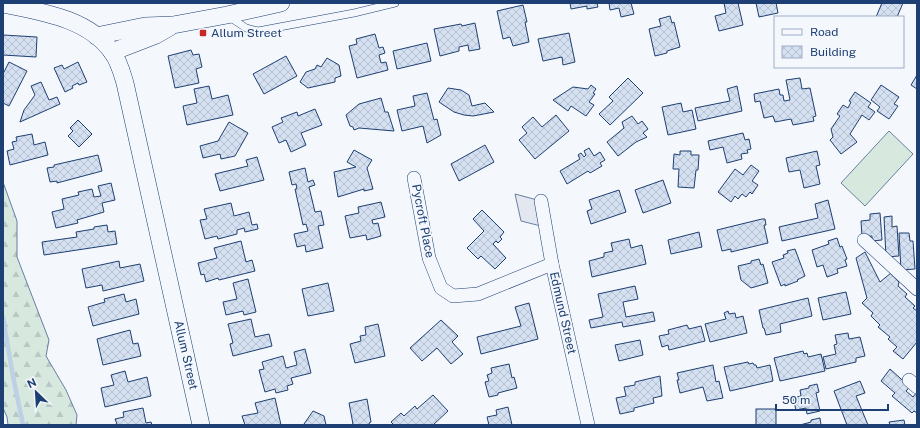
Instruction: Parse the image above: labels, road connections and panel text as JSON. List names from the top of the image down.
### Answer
{
  "streets": {
    "street": ["Pycroft Place", "Edmund Street", "Allum Street"]
  },
  "crossings": [
    ["Pycroft Place", "Edmund Street"]
  ],
  "places": {
    "transit": ["Allum Street"]
  },
  "legend": ["Road", "Building"],
  "scale_bar": "50 m",
  "north": "top left"
}
